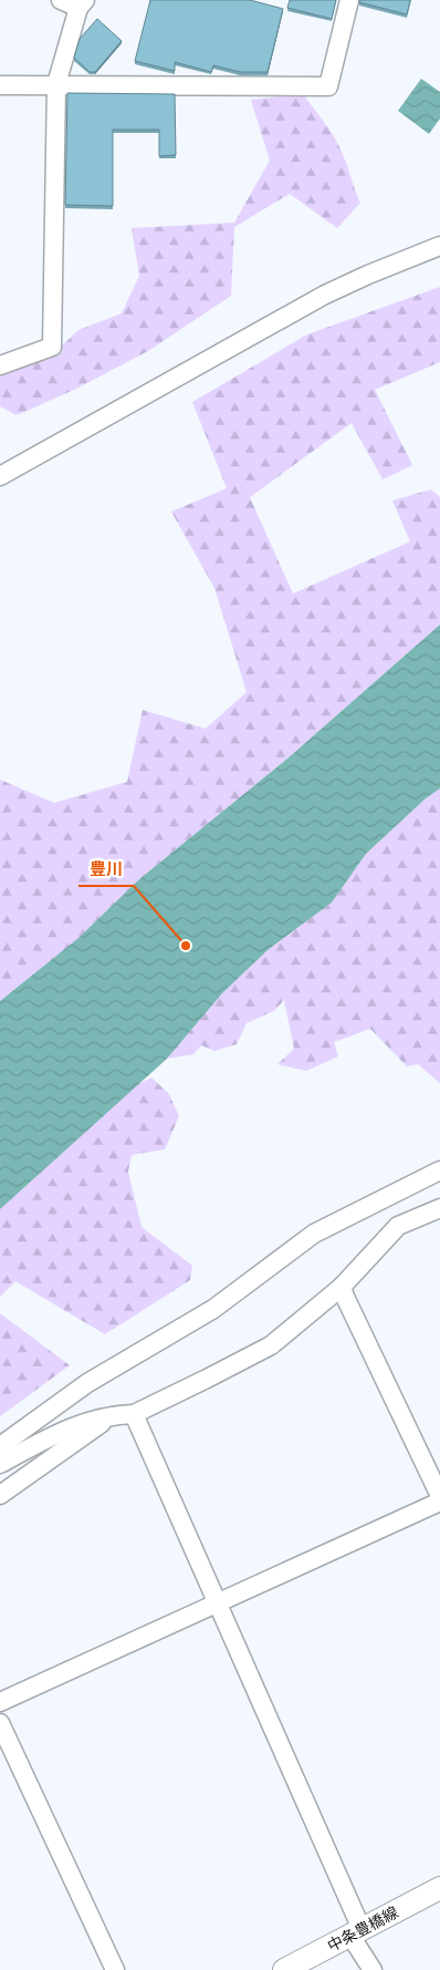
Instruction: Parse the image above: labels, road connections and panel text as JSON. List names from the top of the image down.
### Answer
{
  "streets": {
    "main road": ["中条豊橋線"]
  },
  "places": ["豊川"]
}
